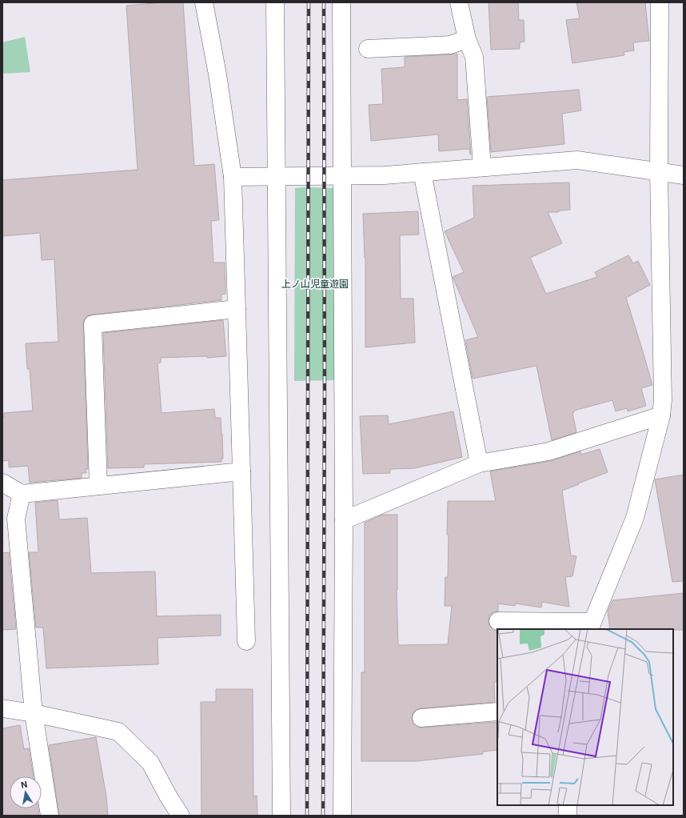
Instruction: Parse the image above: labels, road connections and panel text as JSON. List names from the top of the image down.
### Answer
{
  "parks": ["上ノ山児童遊園"],
  "north": "top"
}
